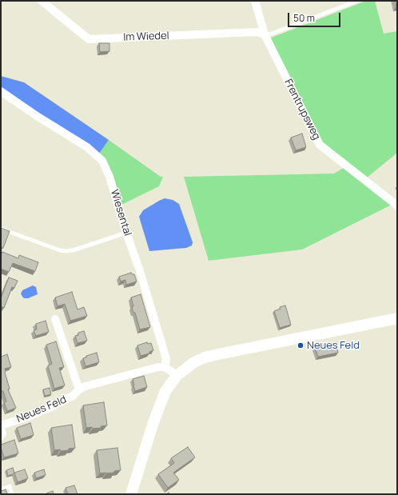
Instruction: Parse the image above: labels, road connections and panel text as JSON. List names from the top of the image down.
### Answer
{
  "streets": {
    "street": [
      "Im Wiedel",
      "Frentrupsweg",
      "Wiesental",
      "Neues Feld"
    ]
  },
  "crossings": [
    ["Im Wiedel", "Frentrupsweg"],
    ["Wiesental", "Neues Feld"]
  ],
  "places": ["Neues Feld"],
  "scale_bar": "50 m"
}
